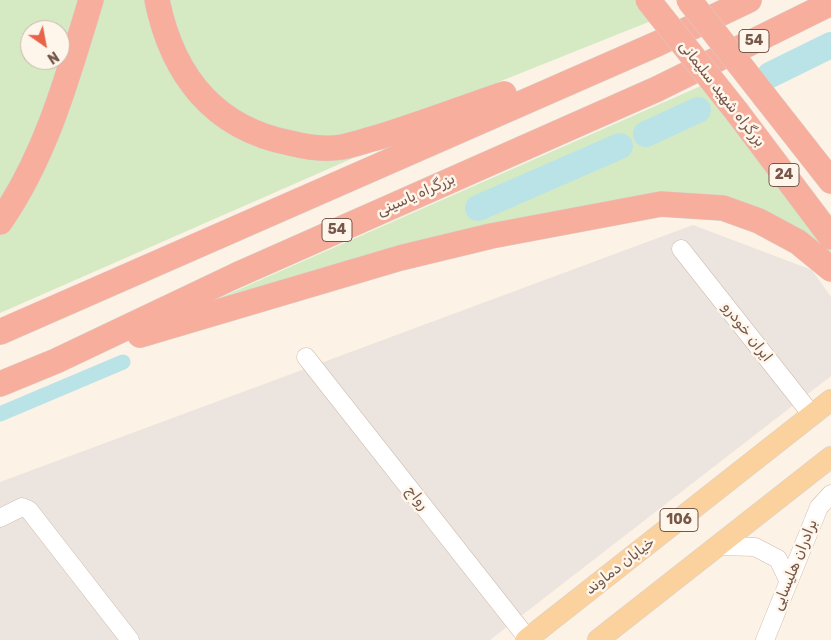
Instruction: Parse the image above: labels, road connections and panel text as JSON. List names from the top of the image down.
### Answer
{
  "streets": {
    "highway": [
      "54",
      "بزرگراه شهید سلیمانی",
      "24",
      "بزرگراه یاسینی"
    ],
    "main road": ["106", "خیابان دماوند"],
    "street": ["ایران خودرو", "رواج", "برادران هلیسایی"]
  },
  "crossings": [
    ["ایران خودرو", "خیابان دماوند"],
    ["رواج", "خیابان دماوند"]
  ],
  "north": "bottom right"
}
